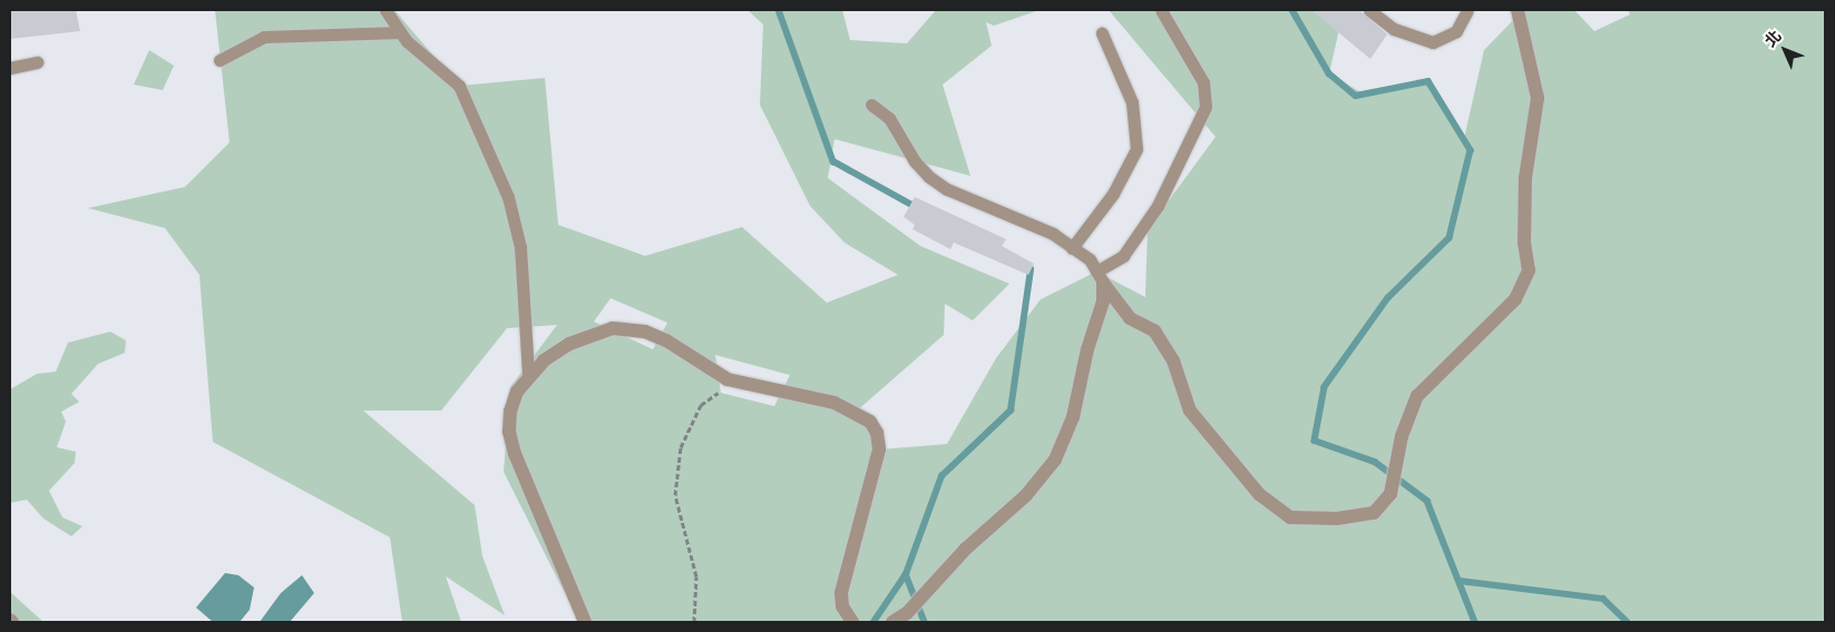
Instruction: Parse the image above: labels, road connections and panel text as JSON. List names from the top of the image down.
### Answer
{
  "north": "top left"
}
